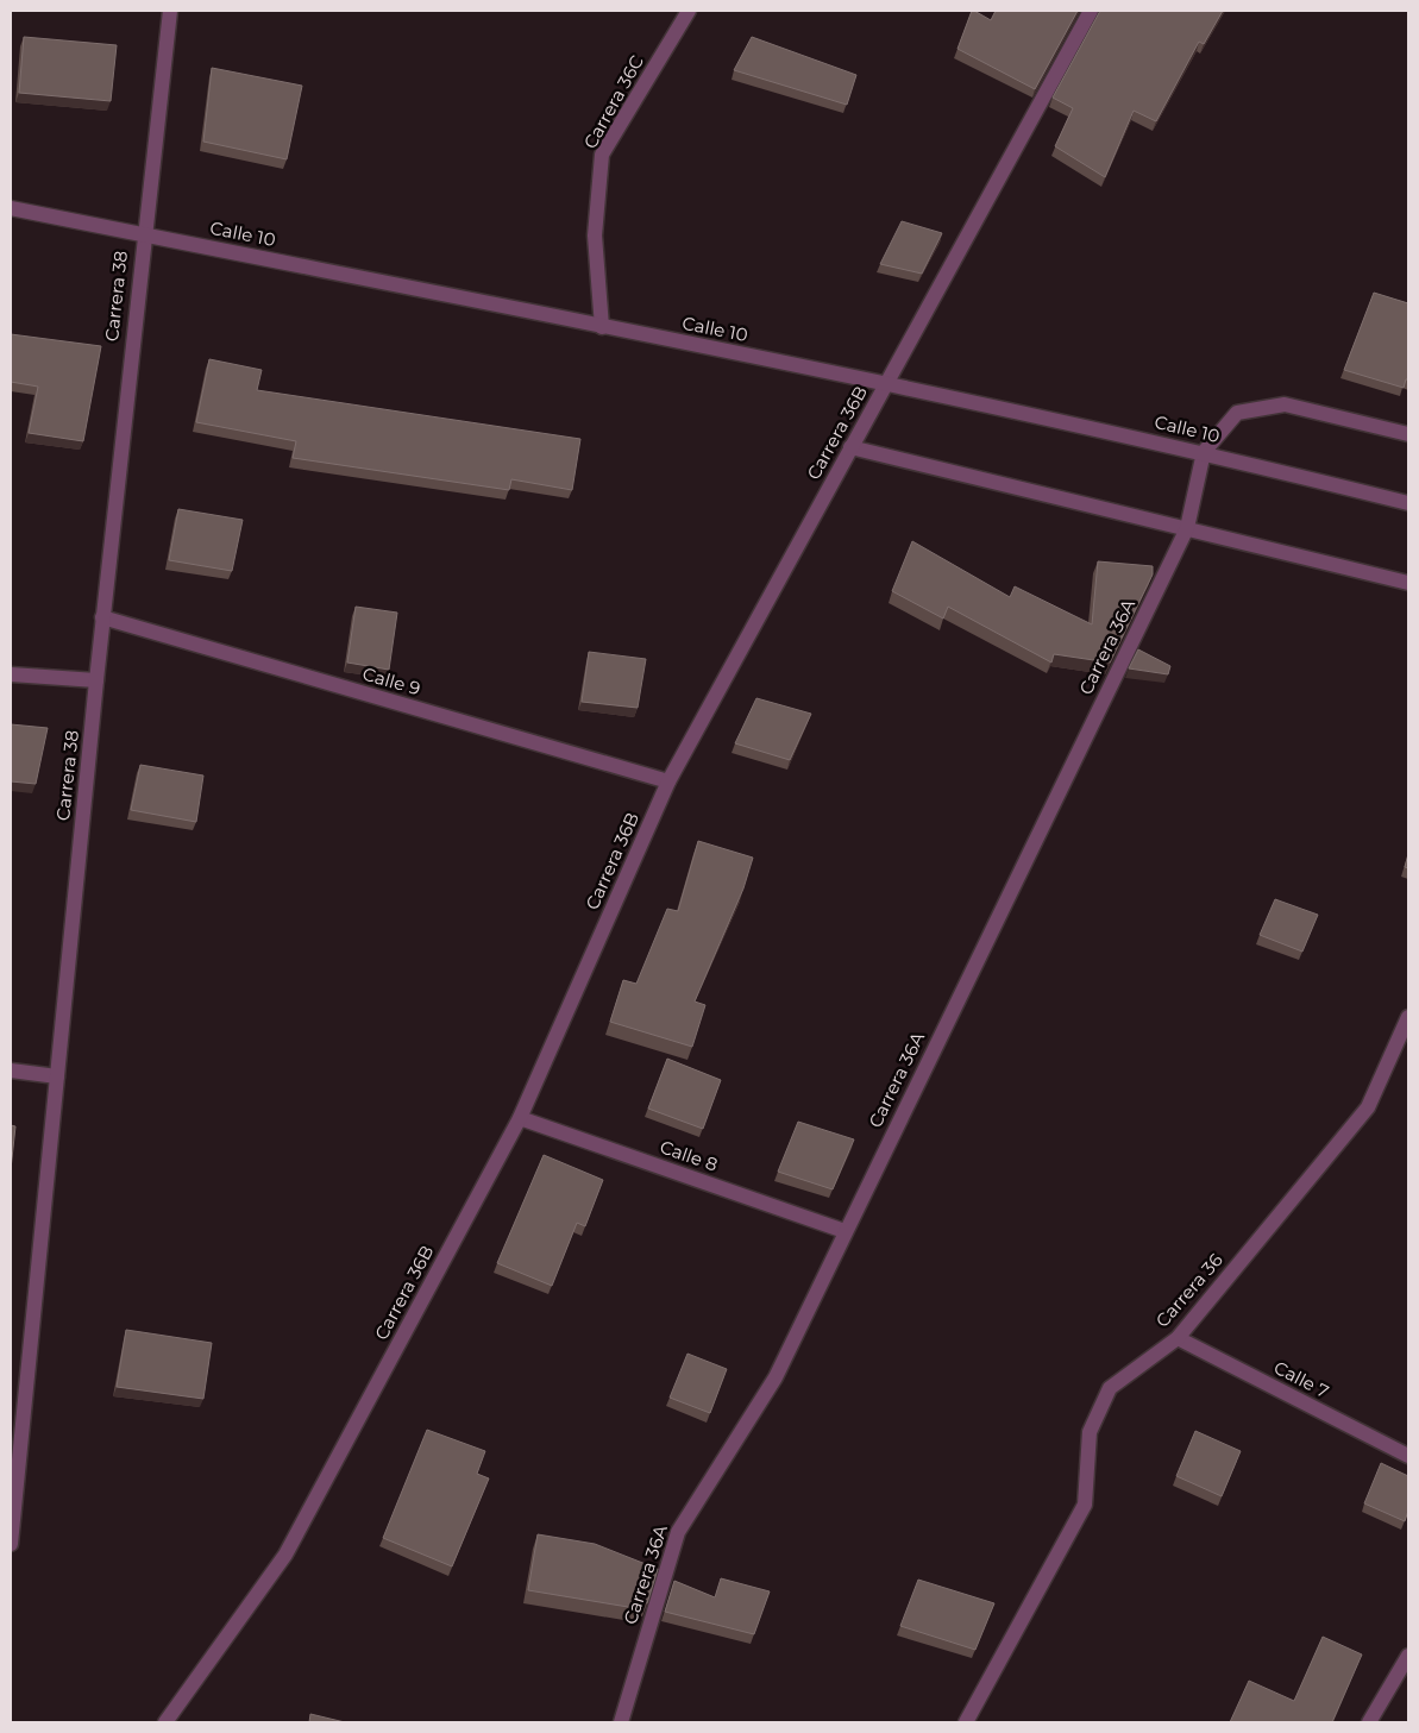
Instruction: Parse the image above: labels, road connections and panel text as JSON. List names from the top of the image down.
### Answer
{
  "streets": {
    "street": [
      "Carrera 36C",
      "Calle 10",
      "Carrera 38",
      "Carrera 36B",
      "Carrera 36A",
      "Calle 9",
      "Calle 8",
      "Carrera 36",
      "Calle 7"
    ]
  },
  "crossings": [
    ["Carrera 36C", "Calle 10"],
    ["Calle 10", "Carrera 38"],
    ["Calle 10", "Carrera 36B"],
    ["Calle 10", "Carrera 36A"],
    ["Carrera 38", "Calle 9"],
    ["Carrera 36B", "Calle 9"],
    ["Carrera 36B", "Calle 8"],
    ["Carrera 36A", "Calle 8"],
    ["Carrera 36", "Calle 7"]
  ]
}
